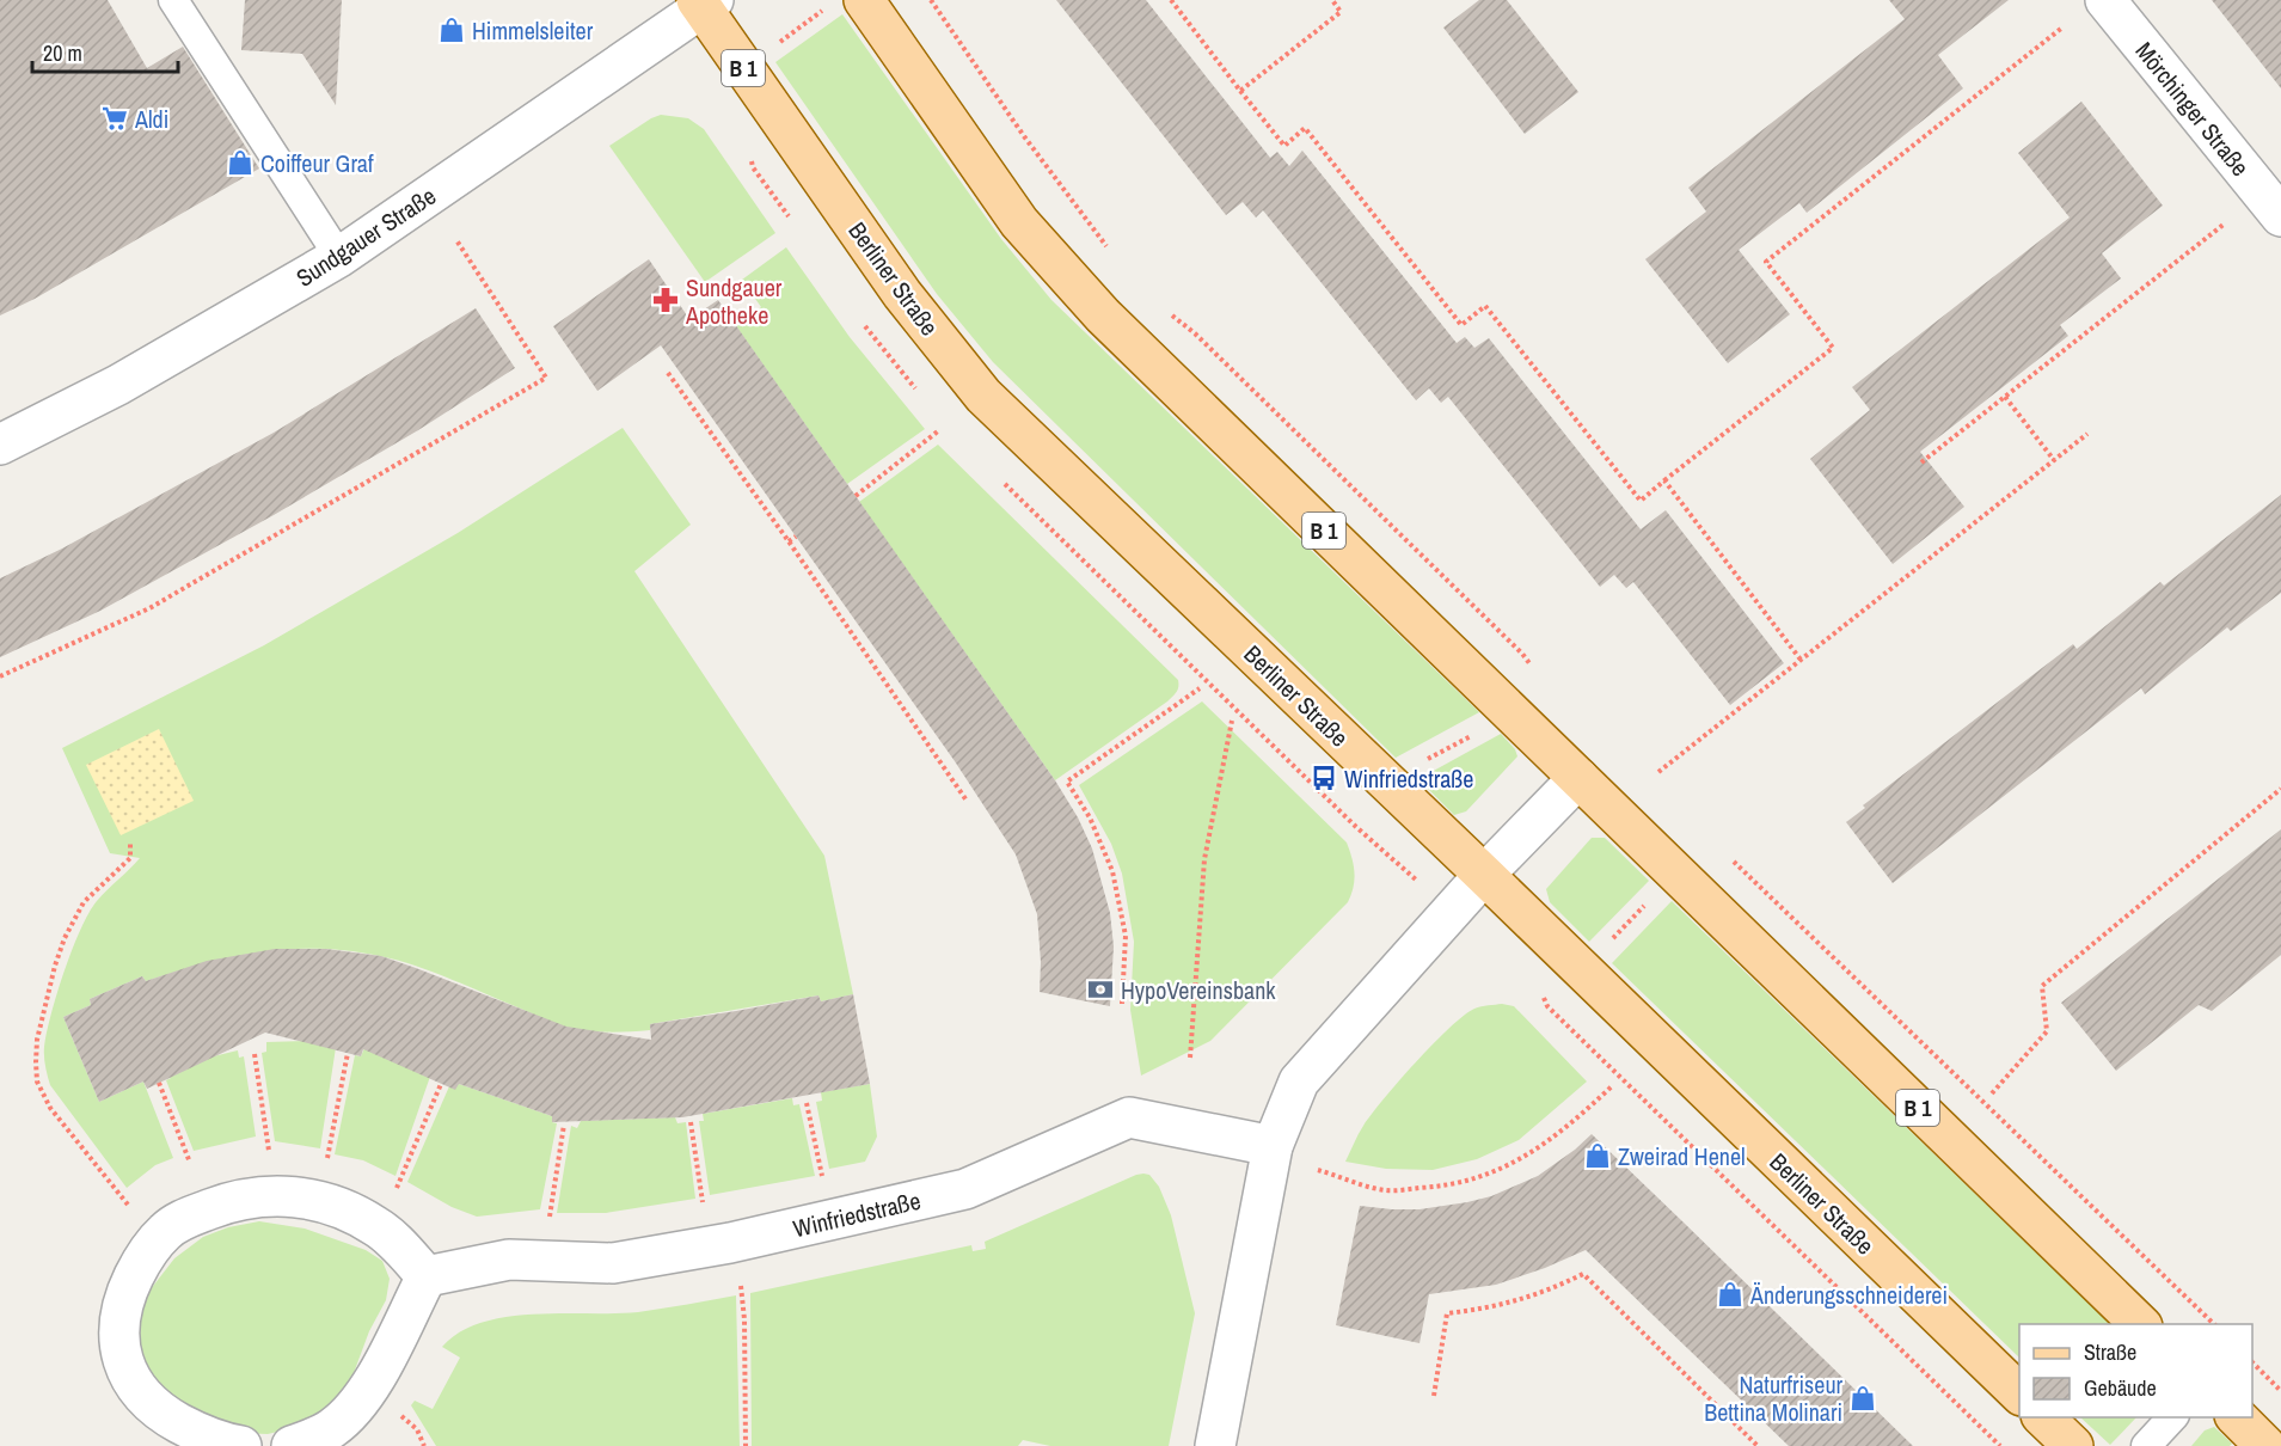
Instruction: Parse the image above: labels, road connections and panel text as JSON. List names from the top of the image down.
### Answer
{
  "streets": {
    "main road": ["B 1", "Berliner Straße"],
    "street": ["Mörchinger Straße", "Sundgauer Straße", "Winfriedstraße"]
  },
  "crossings": [
    ["Sundgauer Straße", "Berliner Straße"]
  ],
  "places": {
    "shop": [
      "Himmelsleiter",
      "Coiffeur Graf",
      "Zweirad Henel",
      "Änderungsschneiderei",
      "Naturfriseur Bettina Molinari"
    ],
    "supermarket": ["Aldi"],
    "pharmacy": ["Sundgauer Apotheke"],
    "bus stop": ["Winfriedstraße"],
    "bank": ["HypoVereinsbank"]
  },
  "legend": ["Straße", "Gebäude"],
  "scale_bar": "20 m"
}
